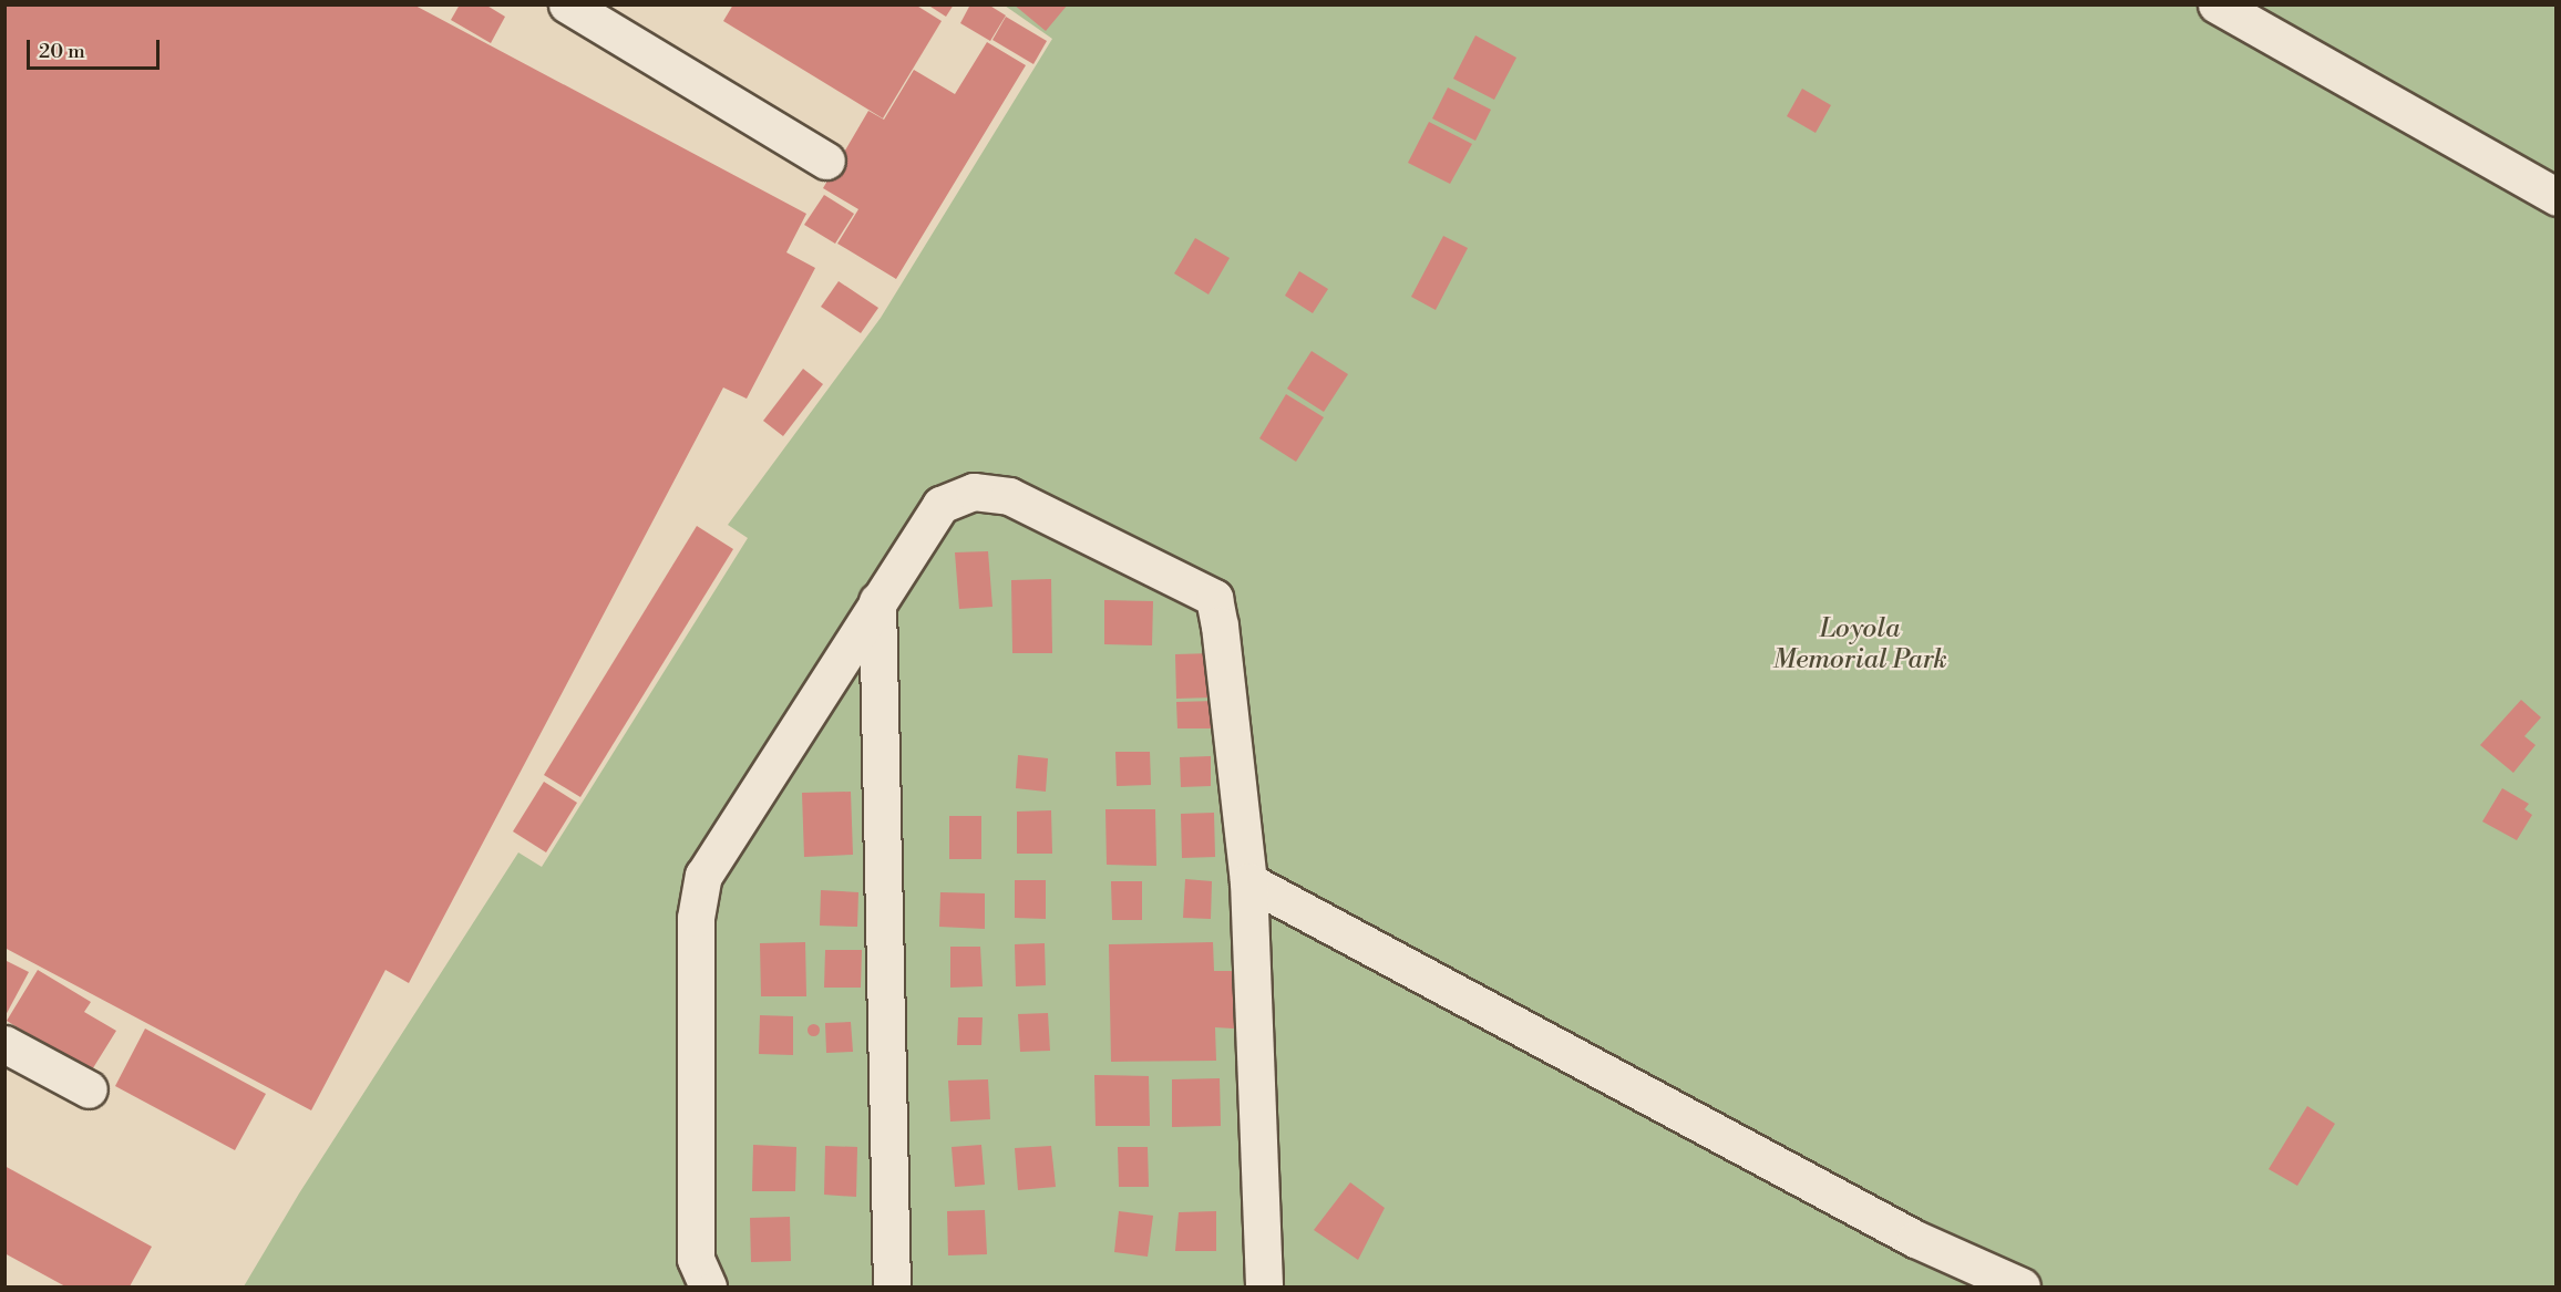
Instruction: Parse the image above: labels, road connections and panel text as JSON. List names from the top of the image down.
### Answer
{
  "parks": ["Loyola Memorial Park"],
  "scale_bar": "20 m"
}
